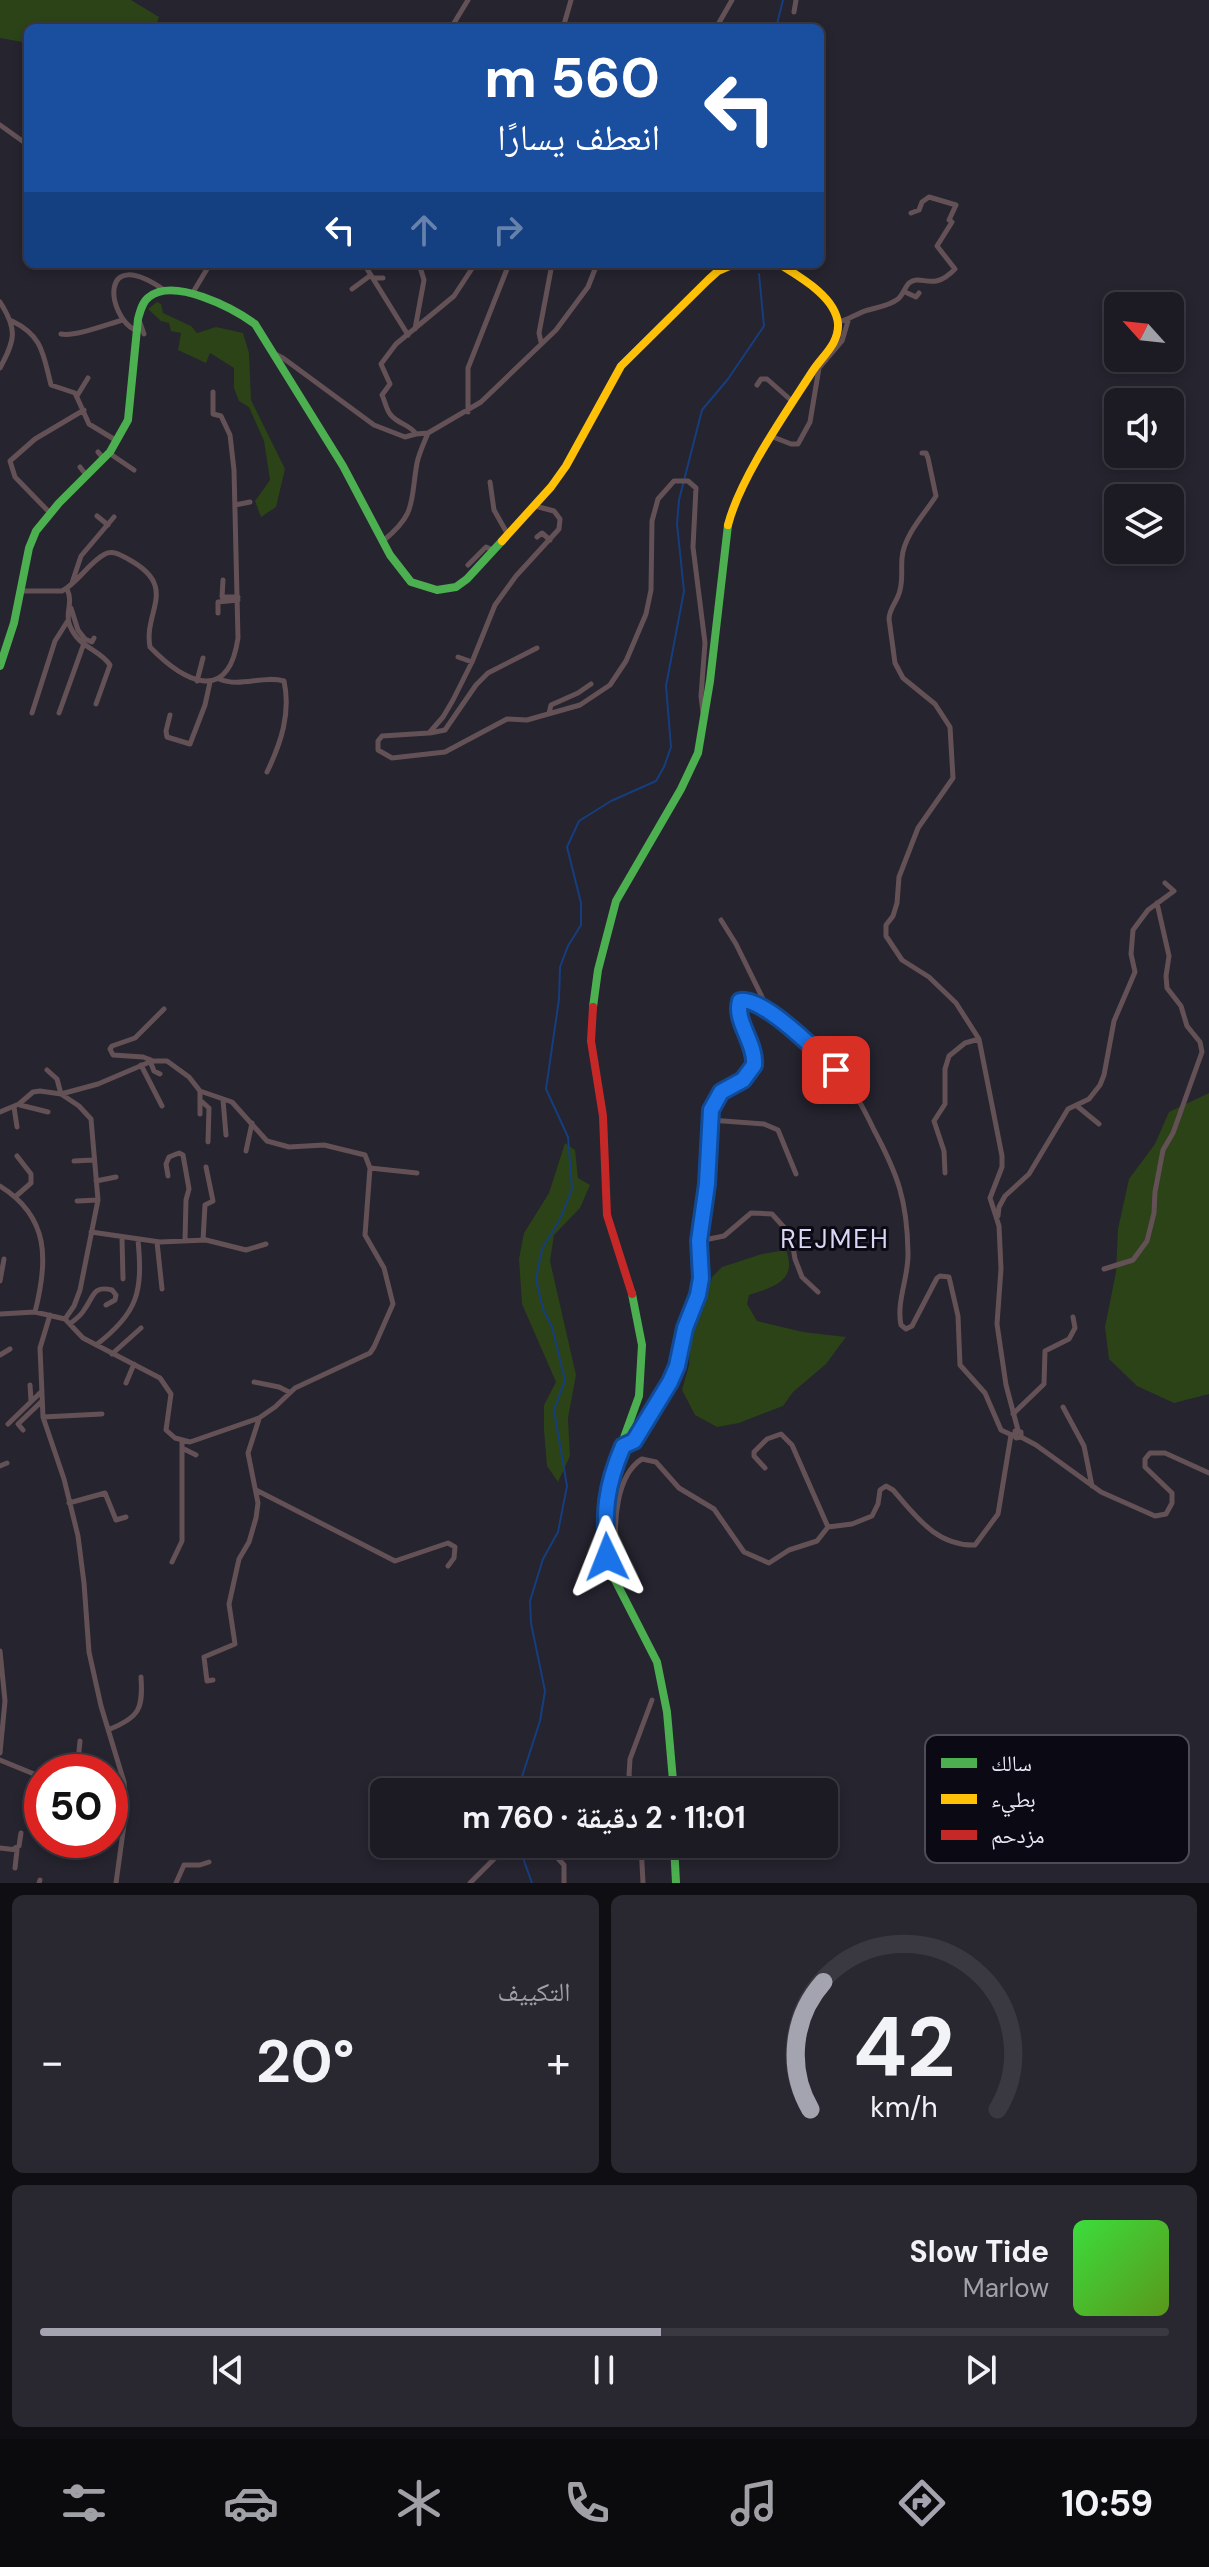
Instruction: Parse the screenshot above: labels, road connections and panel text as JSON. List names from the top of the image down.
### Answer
{
  "districts": ["REJMEH"],
  "legend": ["سالك", "بطيء", "مزدحم"],
  "north": "top left",
  "page": {
    "turn": ["560 m", "انعطف يسارًا"],
    "limit": "50",
    "trip": "11:01 · 2 دقيقة · 760 m",
    "tile": "التكييف",
    "heat": ["−", "20°", "+"],
    "song": ["Slow Tide", "Marlow"],
    "tabs": "10:59",
    "gauge": ["42", "km/h"]
  }
}
